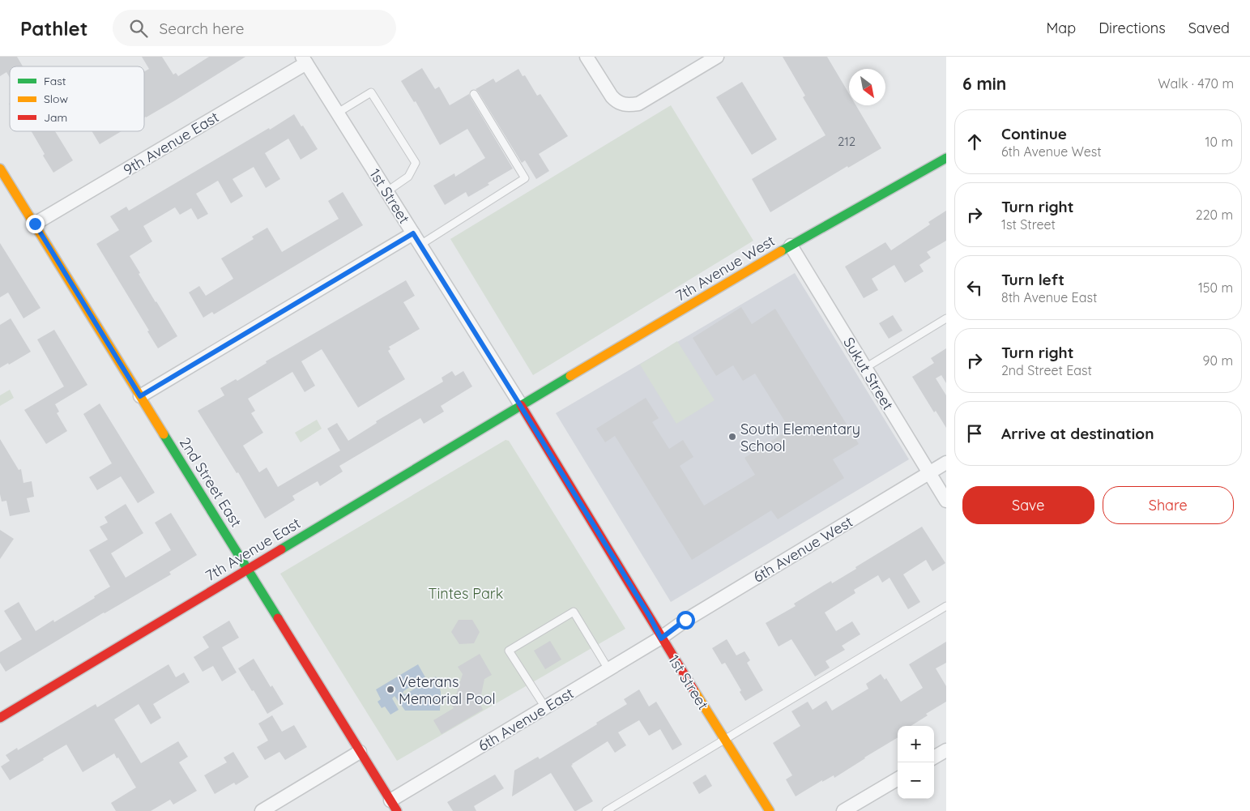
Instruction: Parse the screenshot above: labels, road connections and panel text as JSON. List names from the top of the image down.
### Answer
{
  "streets": {
    "street": [
      "9th Avenue East",
      "1st Street",
      "7th Avenue West",
      "Sukut Street",
      "2nd Street East",
      "7th Avenue East",
      "6th Avenue West",
      "6th Avenue East"
    ]
  },
  "crossings": [
    ["9th Avenue East", "1st Street"],
    ["9th Avenue East", "2nd Street East"],
    ["1st Street", "7th Avenue West"],
    ["1st Street", "7th Avenue East"],
    ["1st Street", "6th Avenue West"],
    ["1st Street", "6th Avenue East"],
    ["7th Avenue West", "Sukut Street"],
    ["7th Avenue West", "7th Avenue East"],
    ["Sukut Street", "6th Avenue West"],
    ["2nd Street East", "7th Avenue East"],
    ["2nd Street East", "6th Avenue East"],
    ["6th Avenue West", "6th Avenue East"]
  ],
  "parks": ["Tintes Park"],
  "places": ["South Elementary School", "Veterans Memorial Pool"],
  "house_numbers": ["212"],
  "legend": ["Fast", "Slow", "Jam"],
  "north": "bottom right",
  "page": {
    "header": "Pathlet",
    "search": "Search here",
    "nav": ["Map", "Directions", "Saved"],
    "heading": ["6 min", "Walk · 470 m"],
    "list": [
      ["Continue", "6th Avenue West", "10 m"],
      ["Turn right", "1st Street", "220 m"],
      ["Turn left", "8th Avenue East", "150 m"],
      ["Turn right", "2nd Street East", "90 m"],
      "Arrive at destination"
    ],
    "buttons": ["Save", "Share"],
    "map_buttons": ["+", "−"]
  }
}
